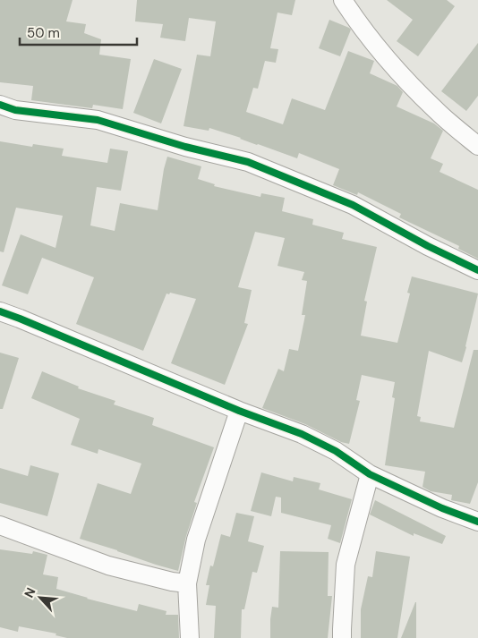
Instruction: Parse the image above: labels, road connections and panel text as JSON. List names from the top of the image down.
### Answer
{
  "scale_bar": "50 m",
  "north": "top left"
}
